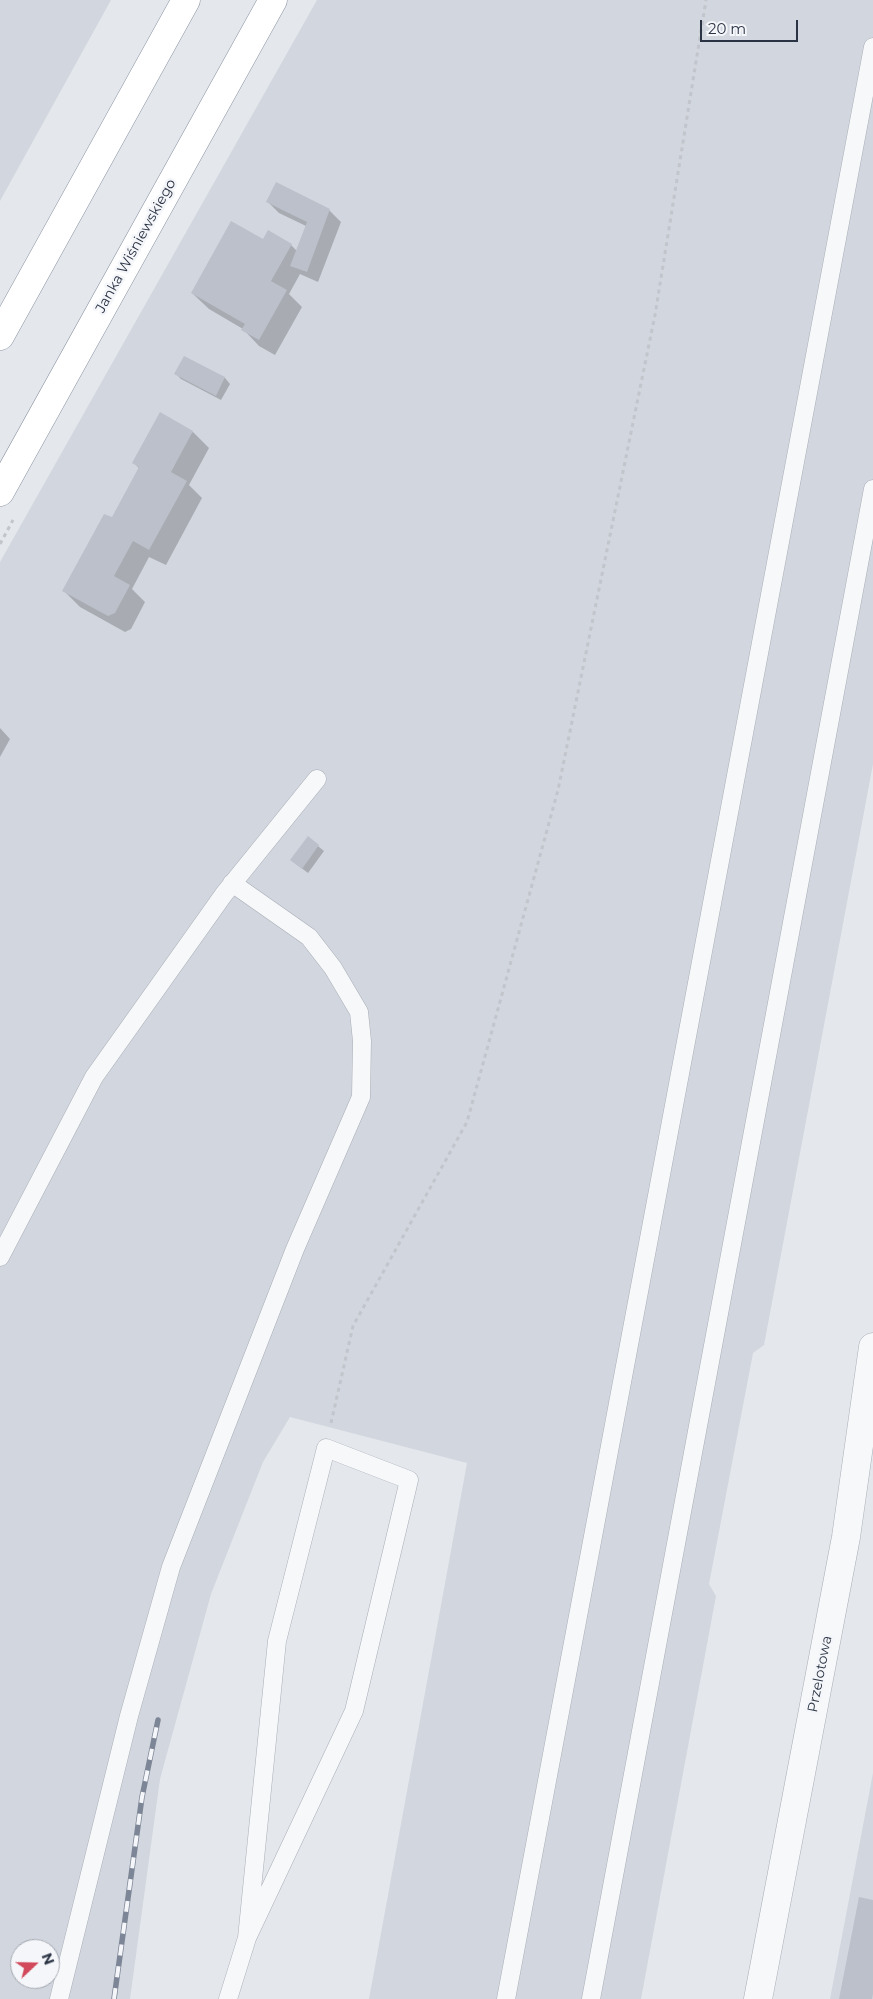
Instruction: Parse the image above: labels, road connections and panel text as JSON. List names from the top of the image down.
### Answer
{
  "streets": {
    "highway": ["Janka Wiśniewskiego"],
    "street": ["Przelotowa"]
  },
  "scale_bar": "20 m",
  "north": "right"
}
